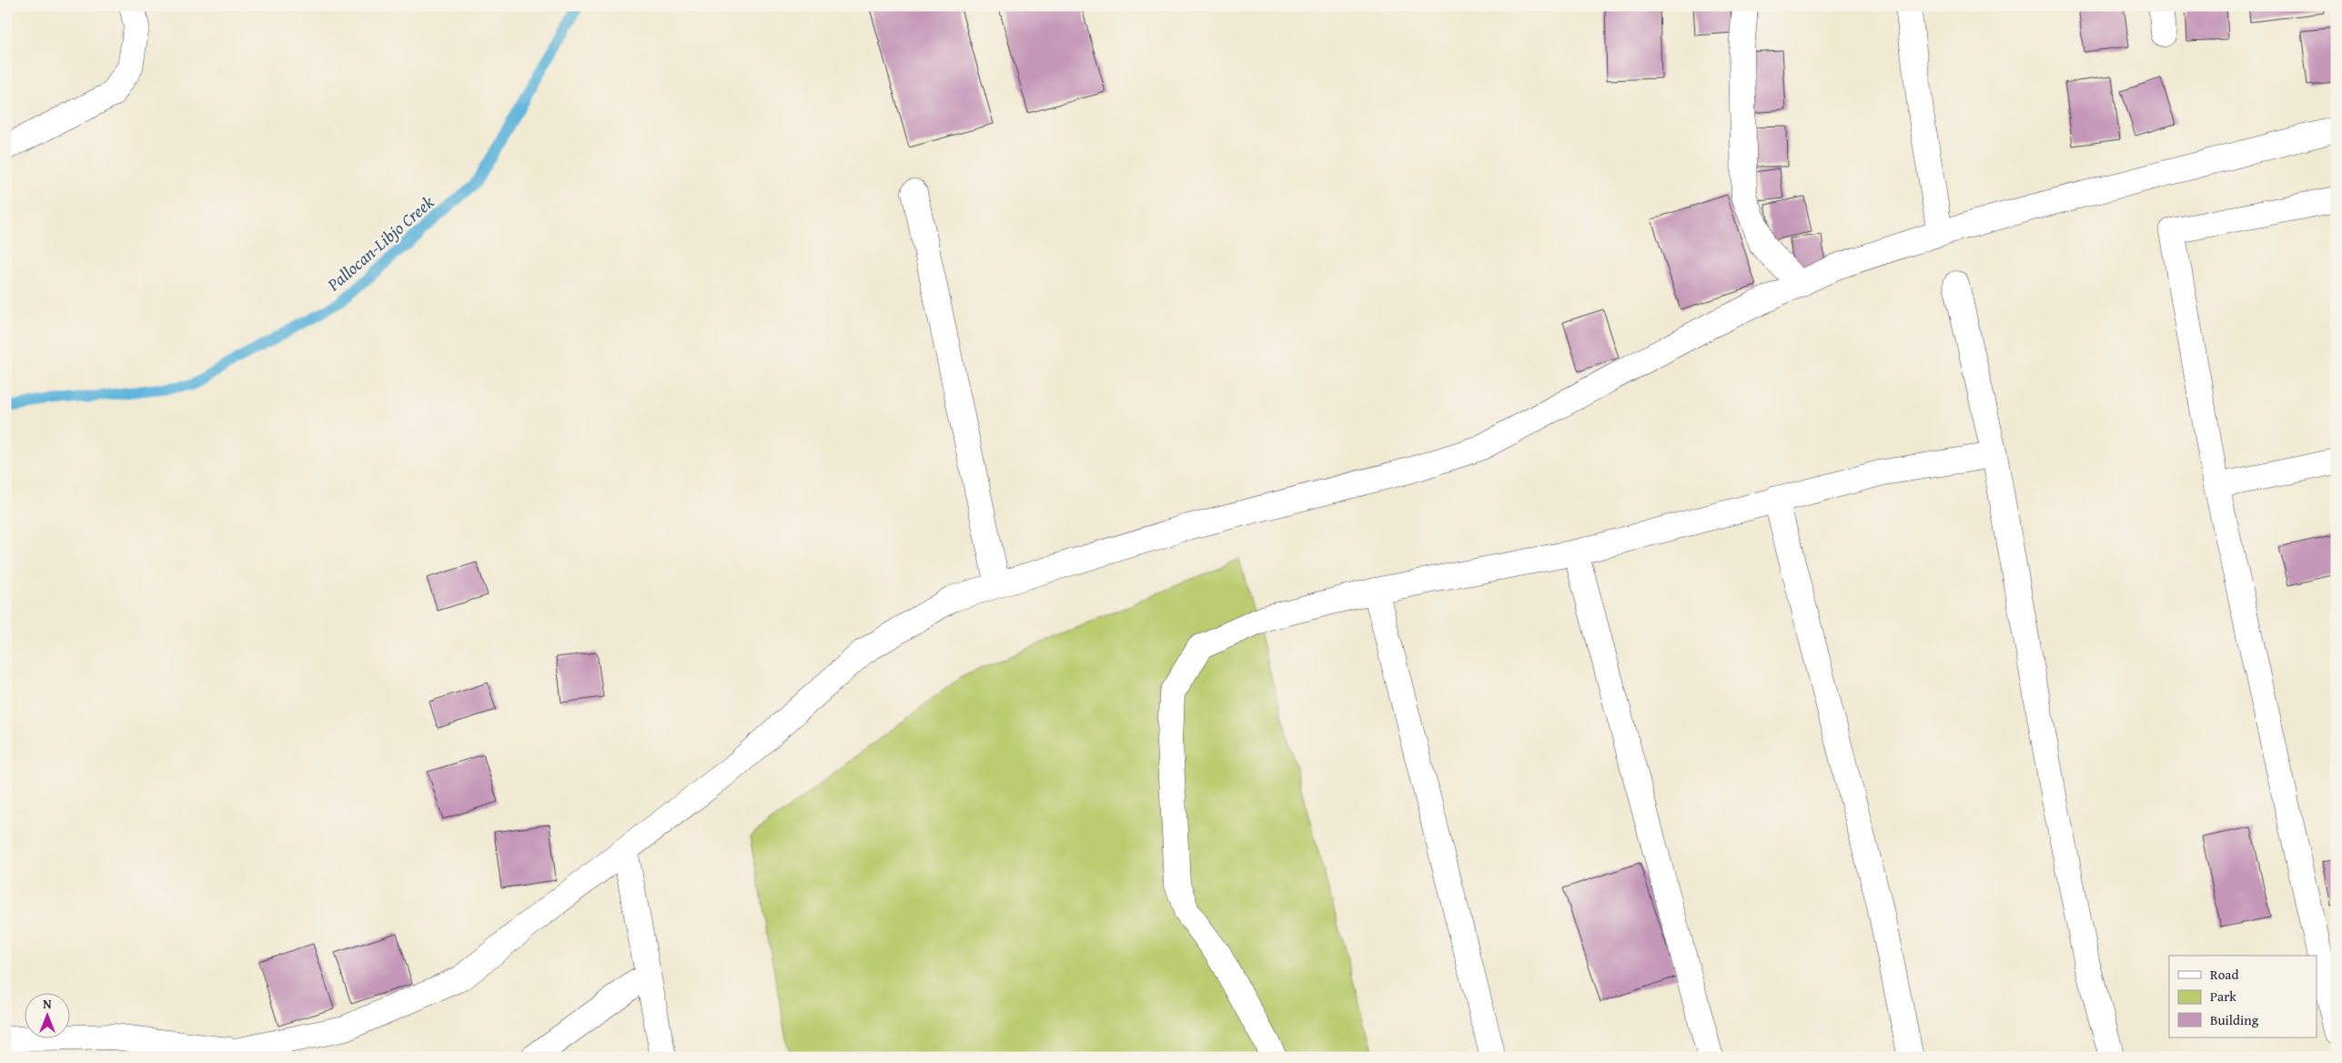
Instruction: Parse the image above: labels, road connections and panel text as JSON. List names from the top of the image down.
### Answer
{
  "water": ["Pallocan-Libjo Creek"],
  "legend": ["Road", "Park", "Building"],
  "north": "top"
}
